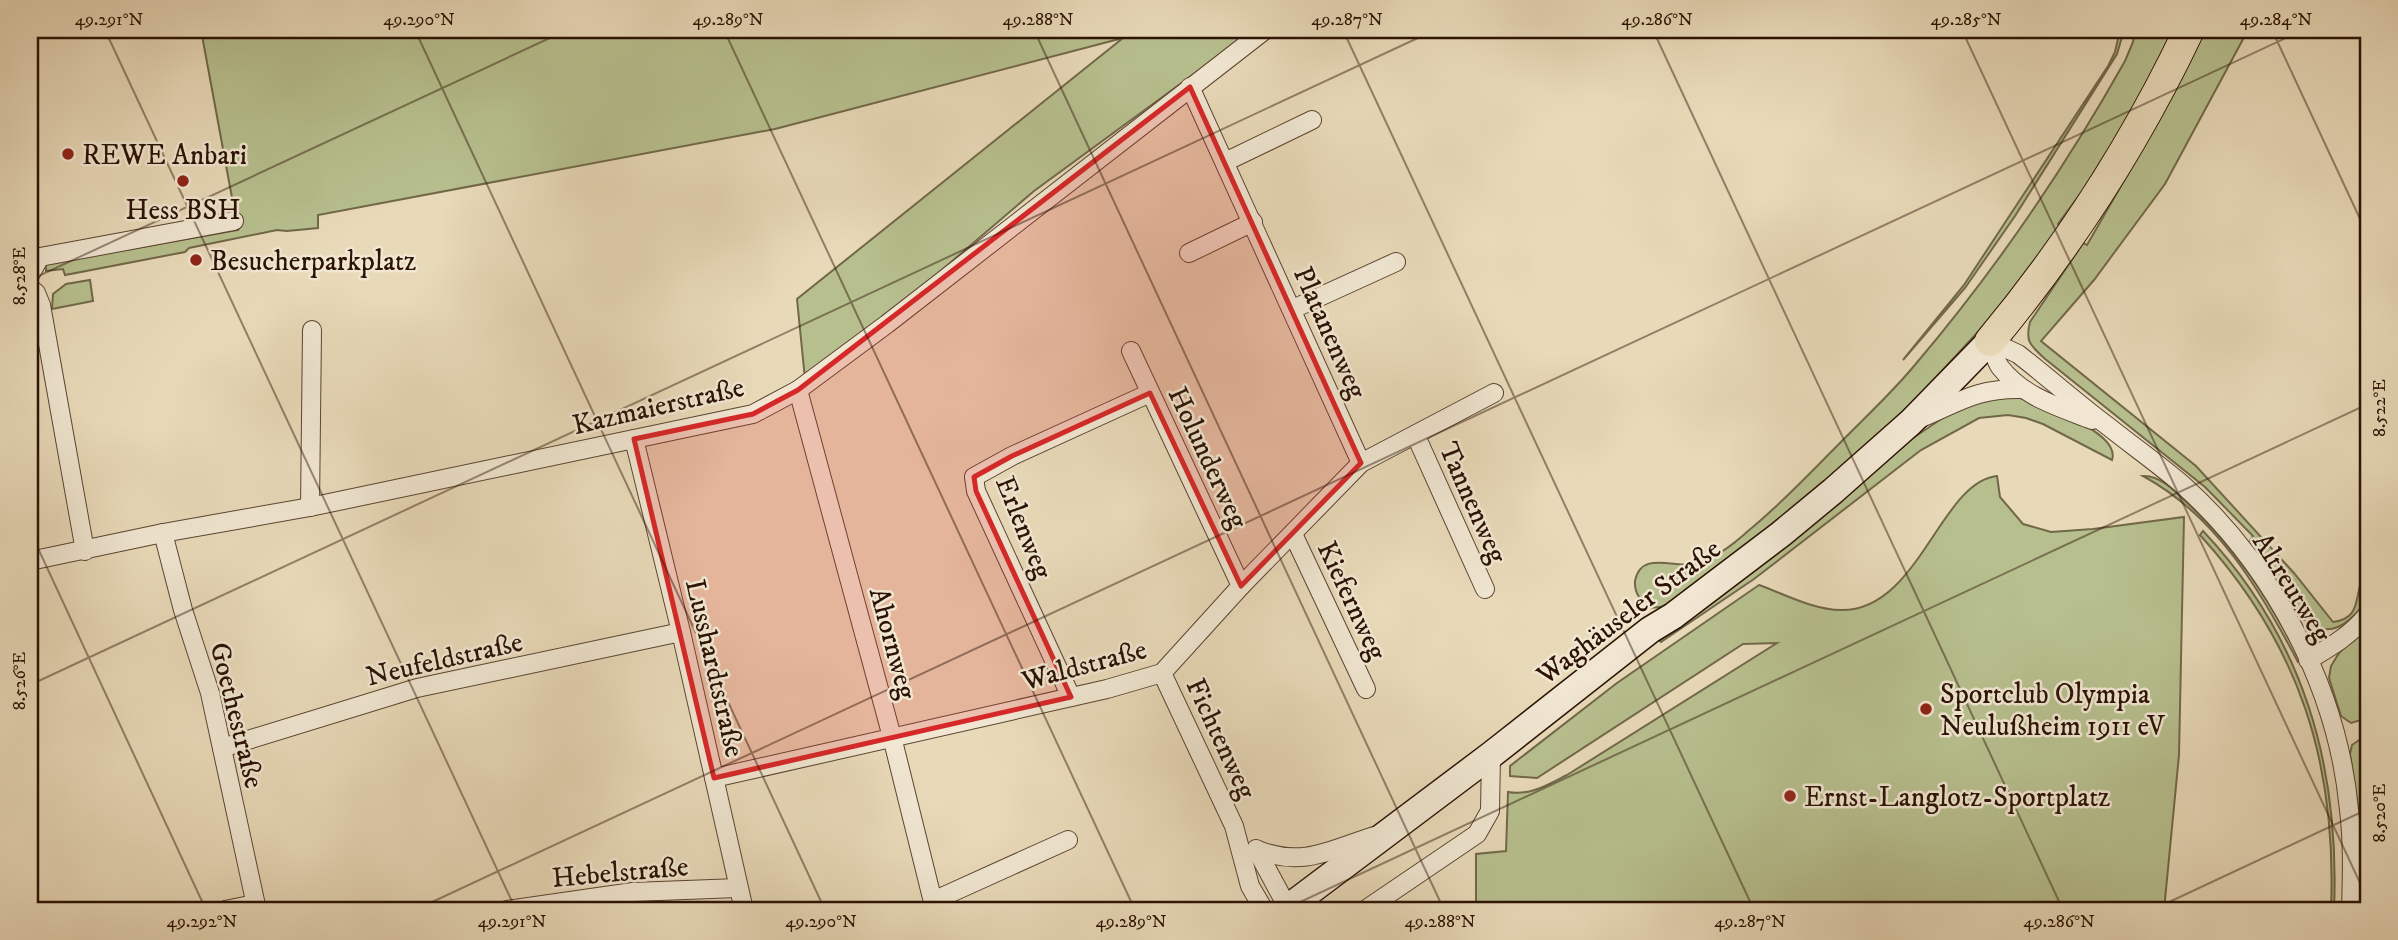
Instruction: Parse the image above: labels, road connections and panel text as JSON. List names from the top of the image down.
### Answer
{
  "streets": {
    "street": [
      "Platanenweg",
      "Kazmaierstraße",
      "Holunderweg",
      "Tannenweg",
      "Erlenweg",
      "Altreutweg",
      "Kiefernweg",
      "Waghäuseler Straße",
      "Ahornweg",
      "Neufeldstraße",
      "Waldstraße",
      "Lusshardtstraße",
      "Goethestraße",
      "Fichtenweg",
      "Hebelstraße"
    ]
  },
  "crossings": [
    ["Platanenweg", "Kazmaierstraße"],
    ["Platanenweg", "Waldstraße"],
    ["Kazmaierstraße", "Ahornweg"],
    ["Kazmaierstraße", "Lusshardtstraße"],
    ["Kazmaierstraße", "Goethestraße"],
    ["Holunderweg", "Erlenweg"],
    ["Holunderweg", "Waldstraße"],
    ["Tannenweg", "Waldstraße"],
    ["Erlenweg", "Waldstraße"],
    ["Altreutweg", "Waghäuseler Straße"],
    ["Kiefernweg", "Waldstraße"],
    ["Waghäuseler Straße", "Fichtenweg"],
    ["Ahornweg", "Waldstraße"],
    ["Neufeldstraße", "Lusshardtstraße"],
    ["Neufeldstraße", "Goethestraße"],
    ["Waldstraße", "Lusshardtstraße"],
    ["Waldstraße", "Fichtenweg"],
    ["Lusshardtstraße", "Hebelstraße"]
  ],
  "places": [
    "REWE Anbari",
    "Hess BSH",
    "Besucherparkplatz",
    "Sportclub Olympia Neulußheim 1911 eV",
    "Ernst-Langlotz-Sportplatz"
  ],
  "coordinates": [
    "49.291°N",
    "49.290°N",
    "49.289°N",
    "49.288°N",
    "49.287°N",
    "49.286°N",
    "49.285°N",
    "49.284°N",
    "8.528°E",
    "8.522°E",
    "8.526°E",
    "8.520°E",
    "49.292°N"
  ]
}
